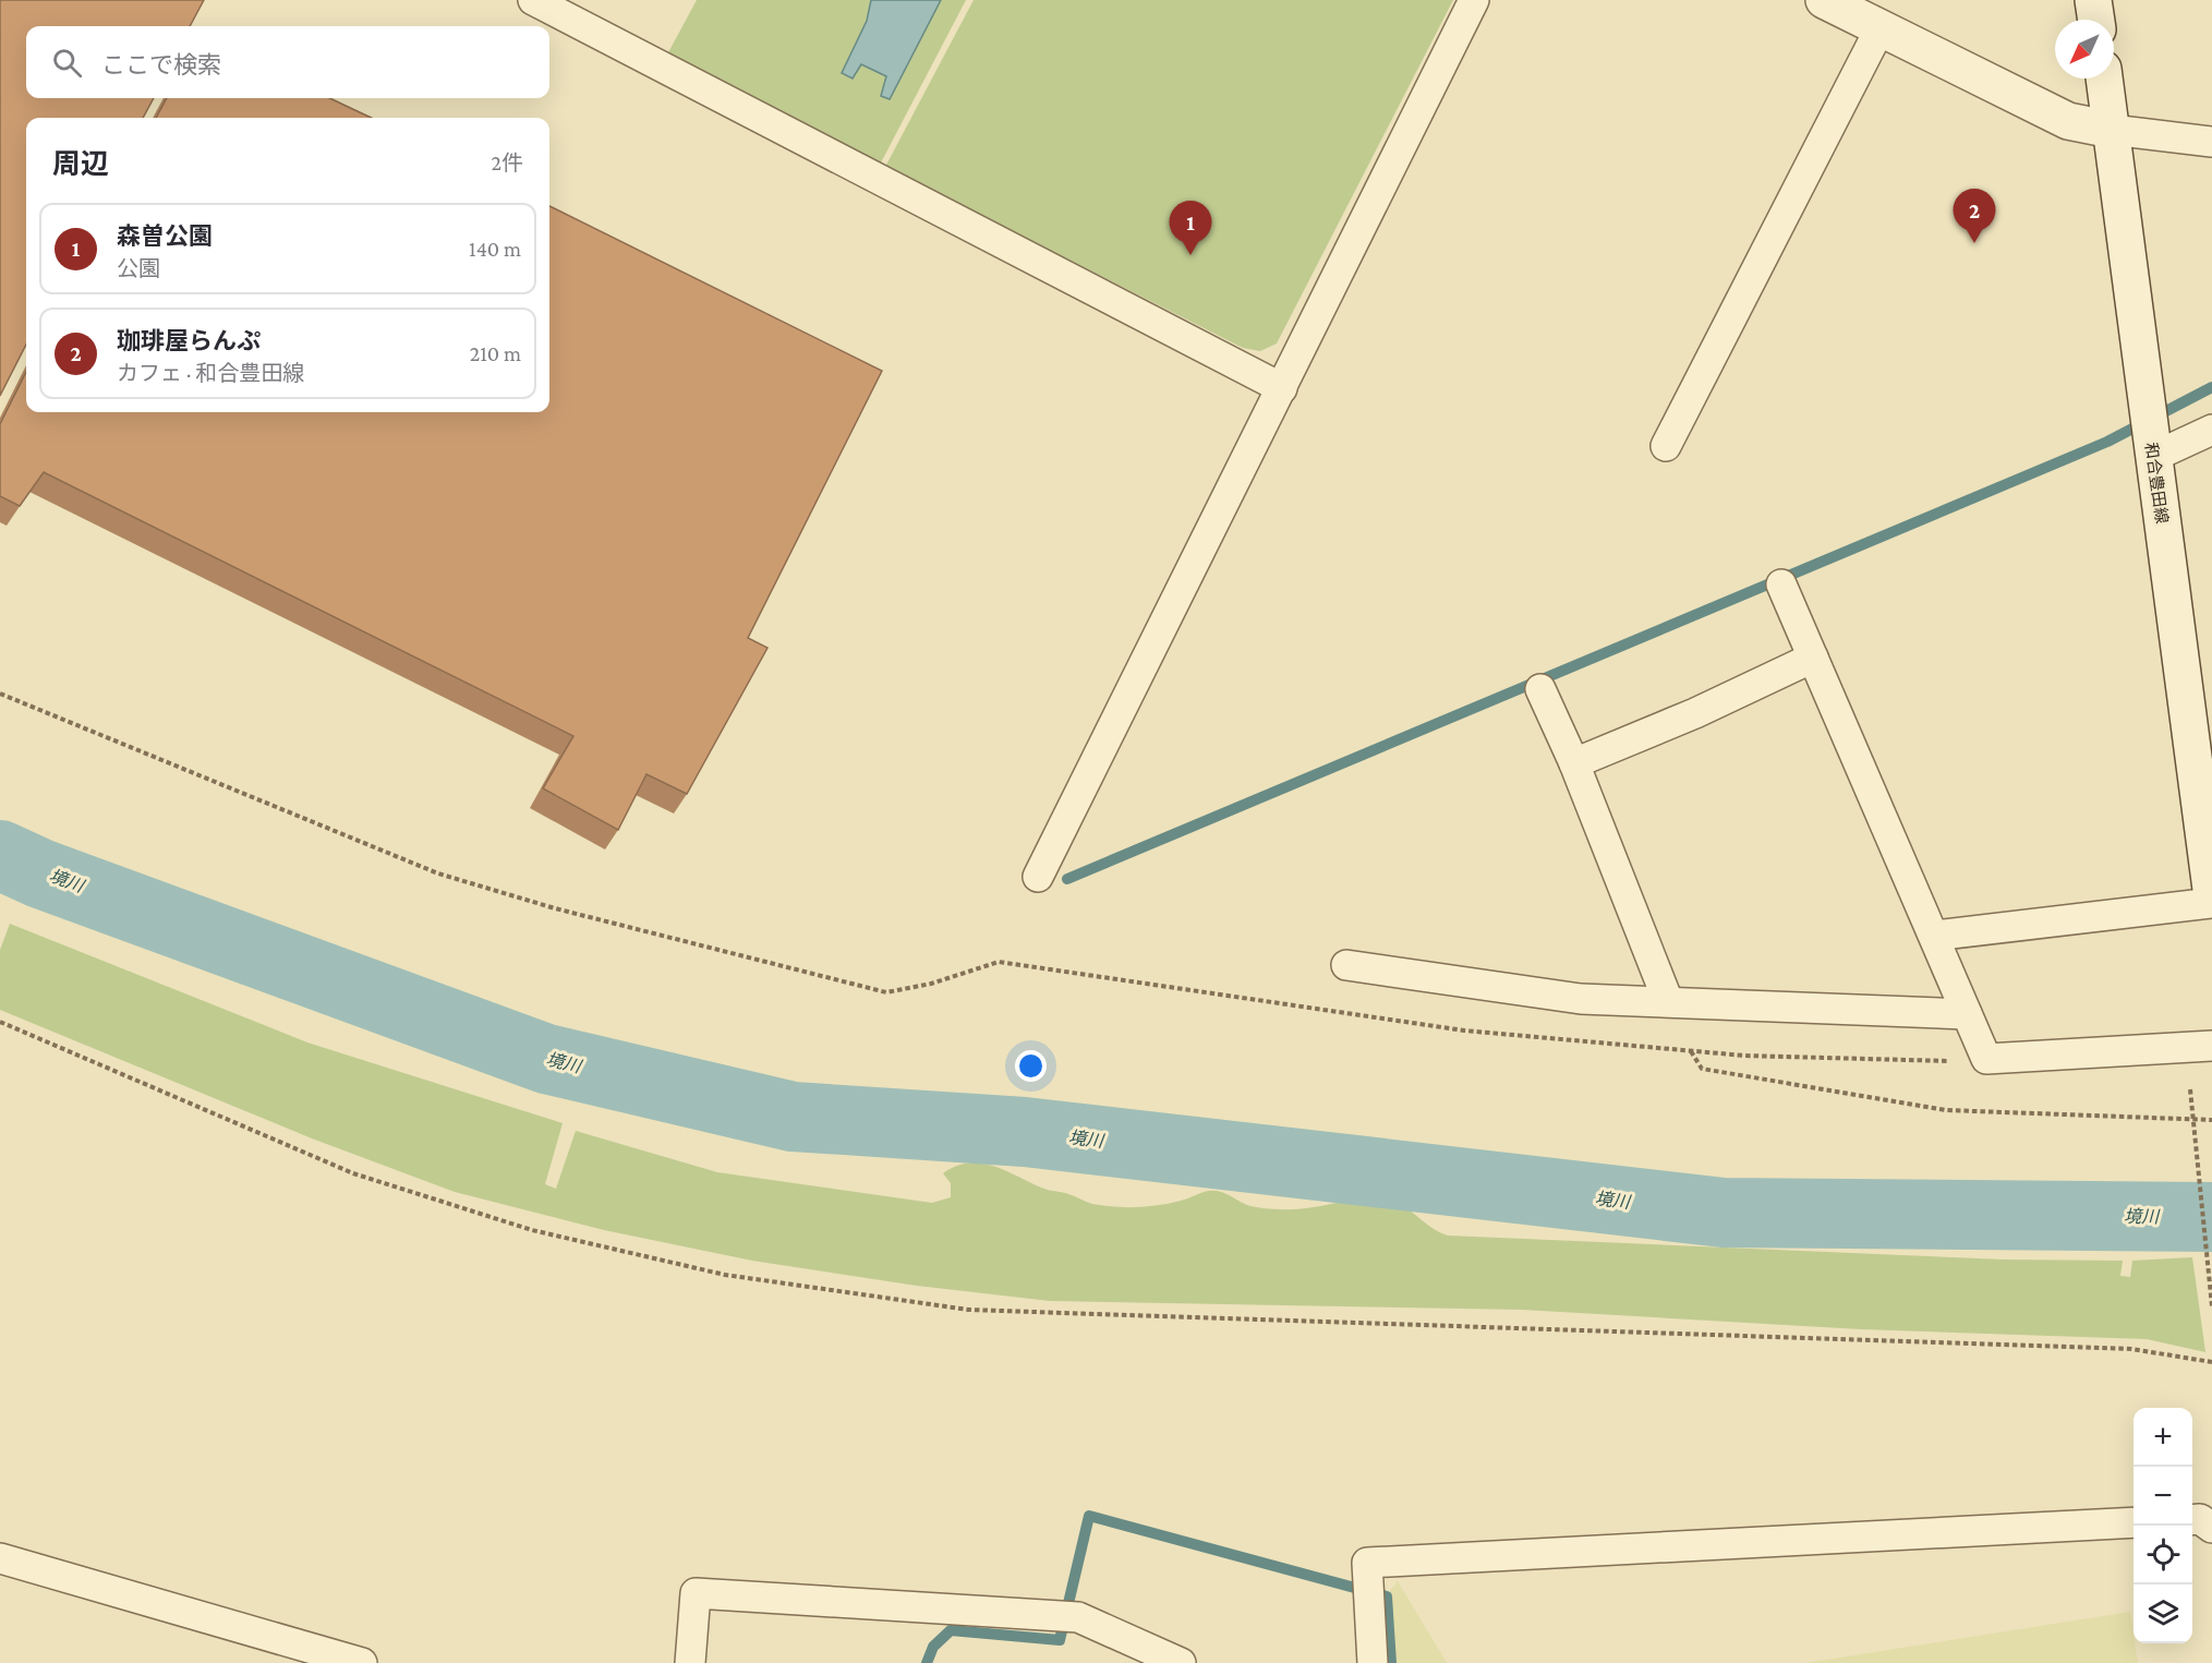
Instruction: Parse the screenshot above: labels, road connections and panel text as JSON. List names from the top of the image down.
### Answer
{
  "streets": {
    "main road": ["和合豊田線"]
  },
  "water": ["境川"],
  "north": "bottom left",
  "page": {
    "search": "ここで検索",
    "heading": ["周辺", "2件"],
    "pins": ["2", "1"],
    "list": [
      {
        "mark": "1",
        "name": "森曽公園",
        "note": "公園",
        "value": "140 m"
      },
      {
        "mark": "2",
        "name": "珈琲屋らんぷ",
        "note": "カフェ · 和合豊田線",
        "value": "210 m"
      }
    ],
    "map_buttons": ["+", "−"]
  }
}
